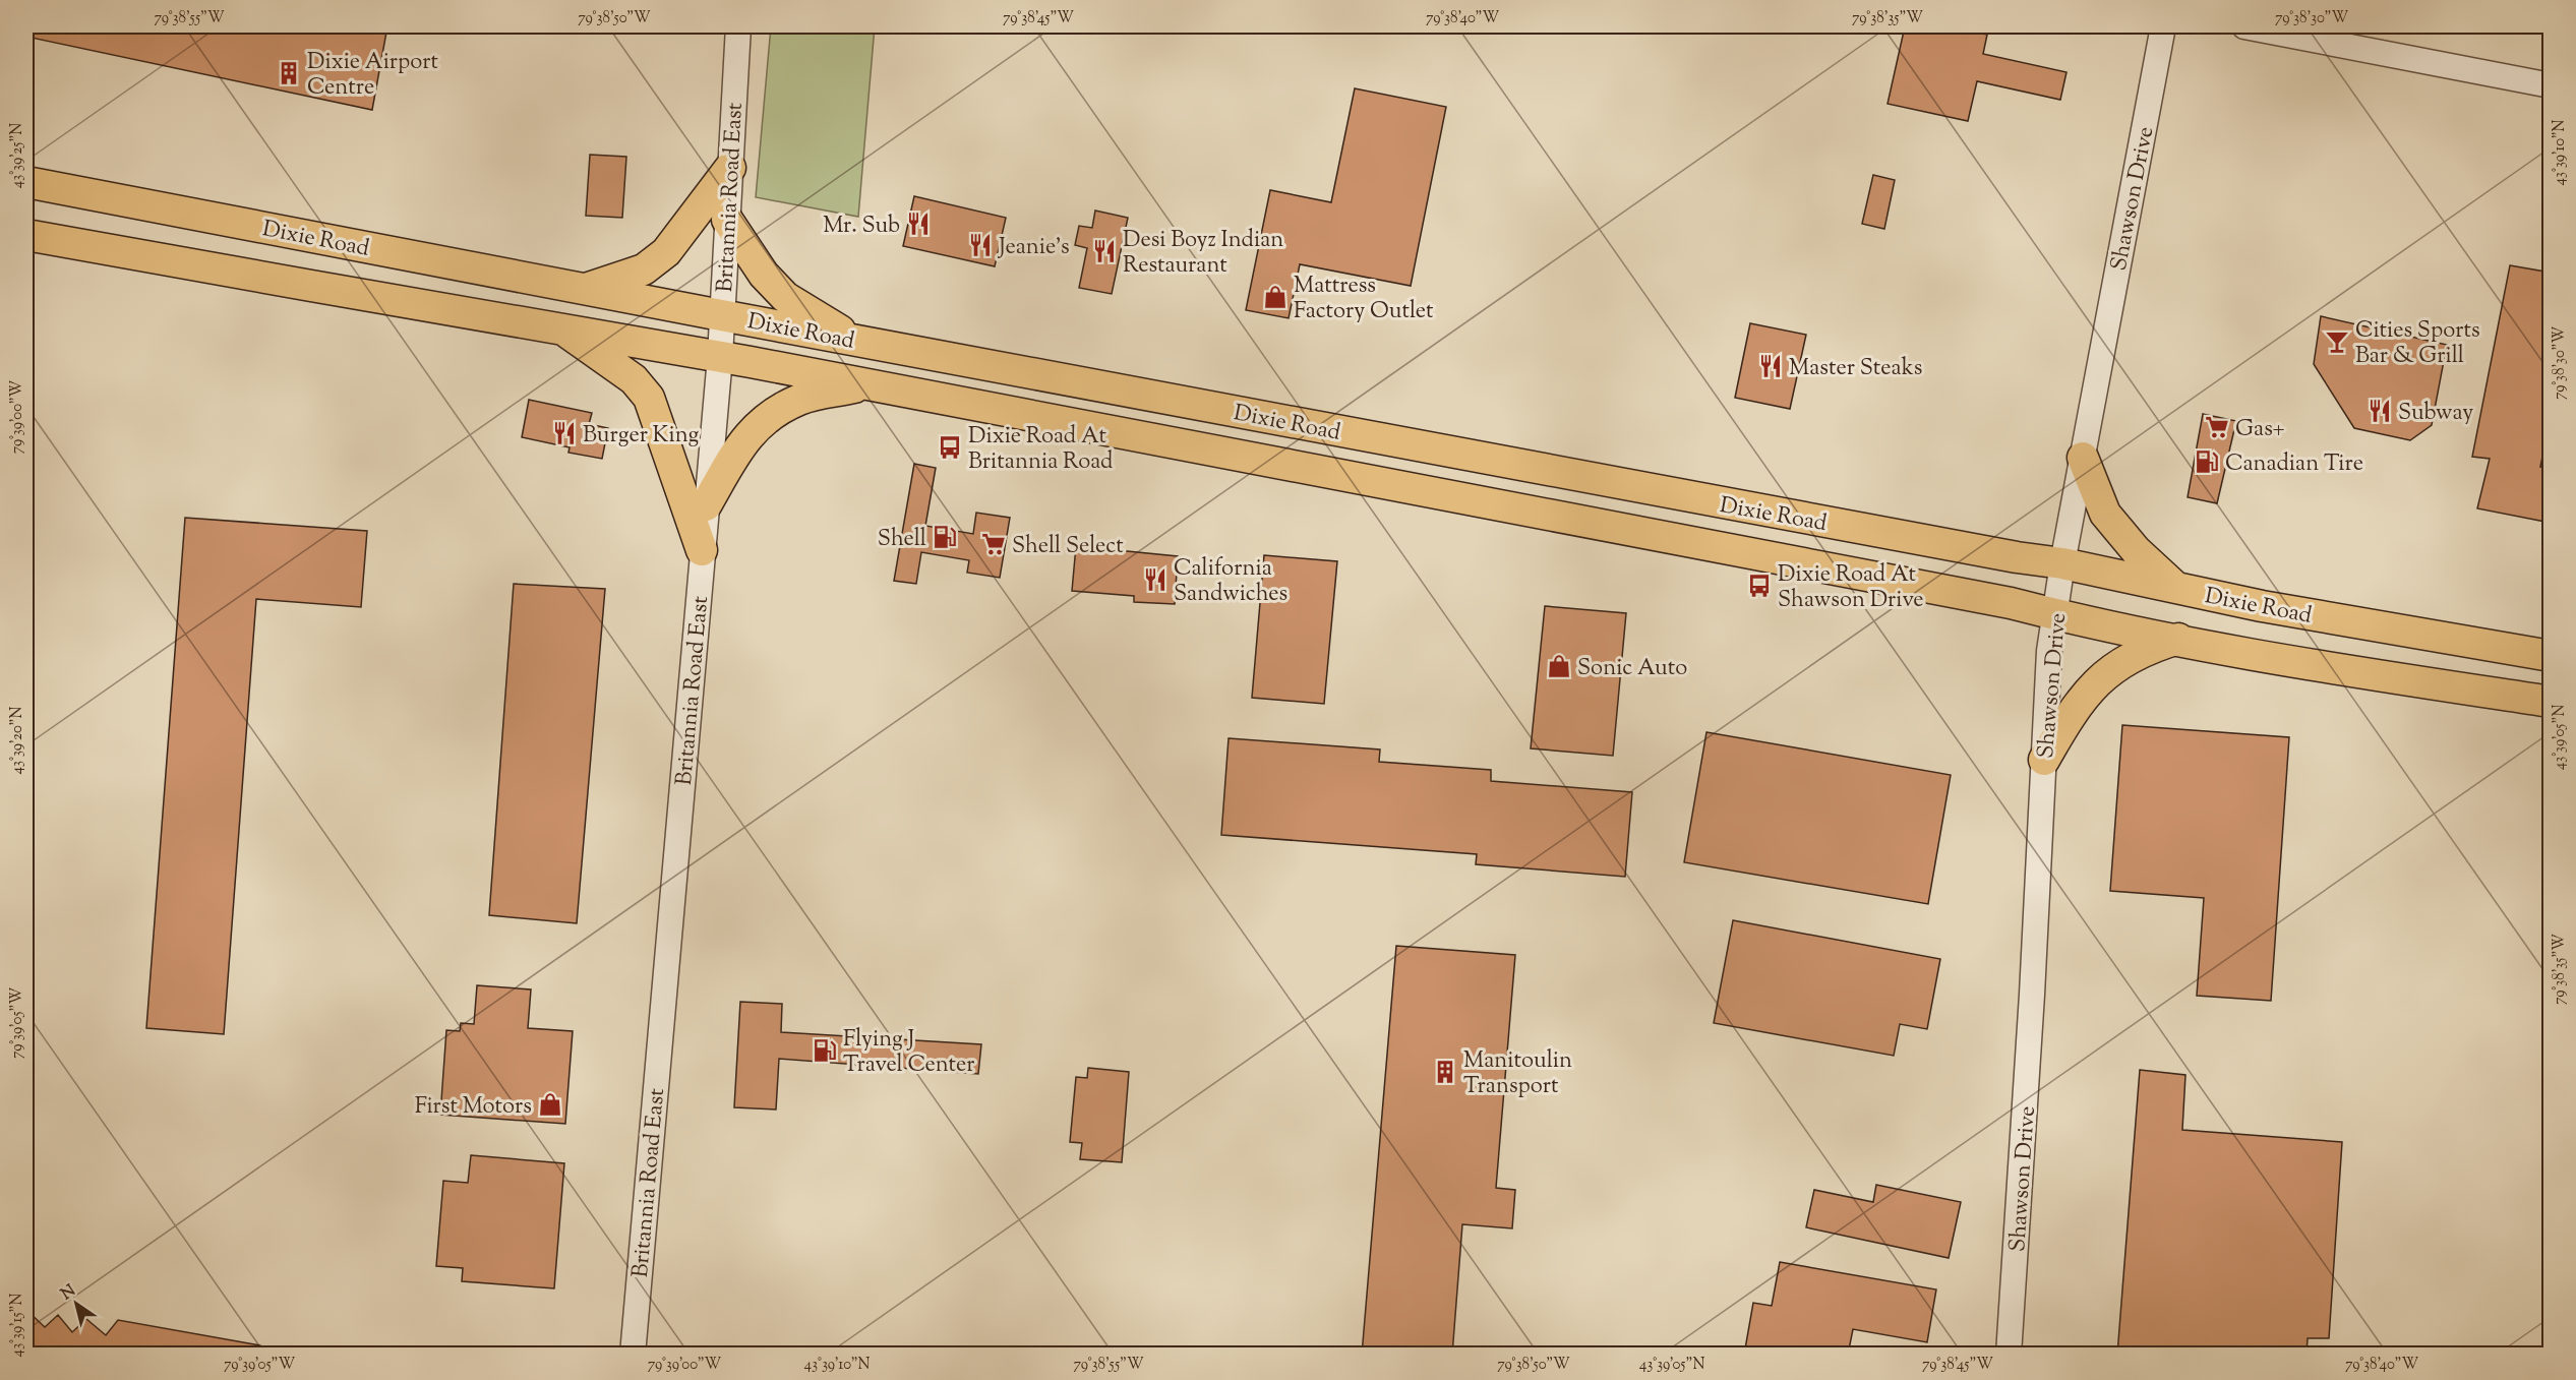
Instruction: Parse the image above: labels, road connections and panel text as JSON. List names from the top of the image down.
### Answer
{
  "streets": {
    "main road": ["Dixie Road"],
    "street": ["Britannia Road East", "Shawson Drive"]
  },
  "crossings": [
    ["Britannia Road East", "Dixie Road"],
    ["Shawson Drive", "Dixie Road"]
  ],
  "places": {
    "building": ["Dixie Airport Centre", "Manitoulin Transport"],
    "restaurant": [
      "Mr. Sub",
      "Jeanie's",
      "Desi Boyz Indian Restaurant",
      "Master Steaks",
      "Subway",
      "Burger King",
      "California Sandwiches"
    ],
    "shop": ["Mattress Factory Outlet", "Sonic Auto", "First Motors"],
    "bar": ["Cities Sports Bar & Grill"],
    "supermarket": ["Gas+", "Shell Select"],
    "bus stop": ["Dixie Road At Britannia Road", "Dixie Road At Shawson Drive"],
    "fuel station": ["Canadian Tire", "Shell", "Flying J Travel Center"]
  },
  "north": "top left",
  "coordinates": [
    "79°38'55\"W",
    "79°38'50\"W",
    "79°38'45\"W",
    "79°38'40\"W",
    "79°38'35\"W",
    "79°38'30\"W",
    "43°39'10\"N",
    "43°39'25\"N",
    "79°39'00\"W",
    "43°39'05\"N",
    "43°39'20\"N",
    "79°39'05\"W",
    "43°39'15\"N"
  ]
}
